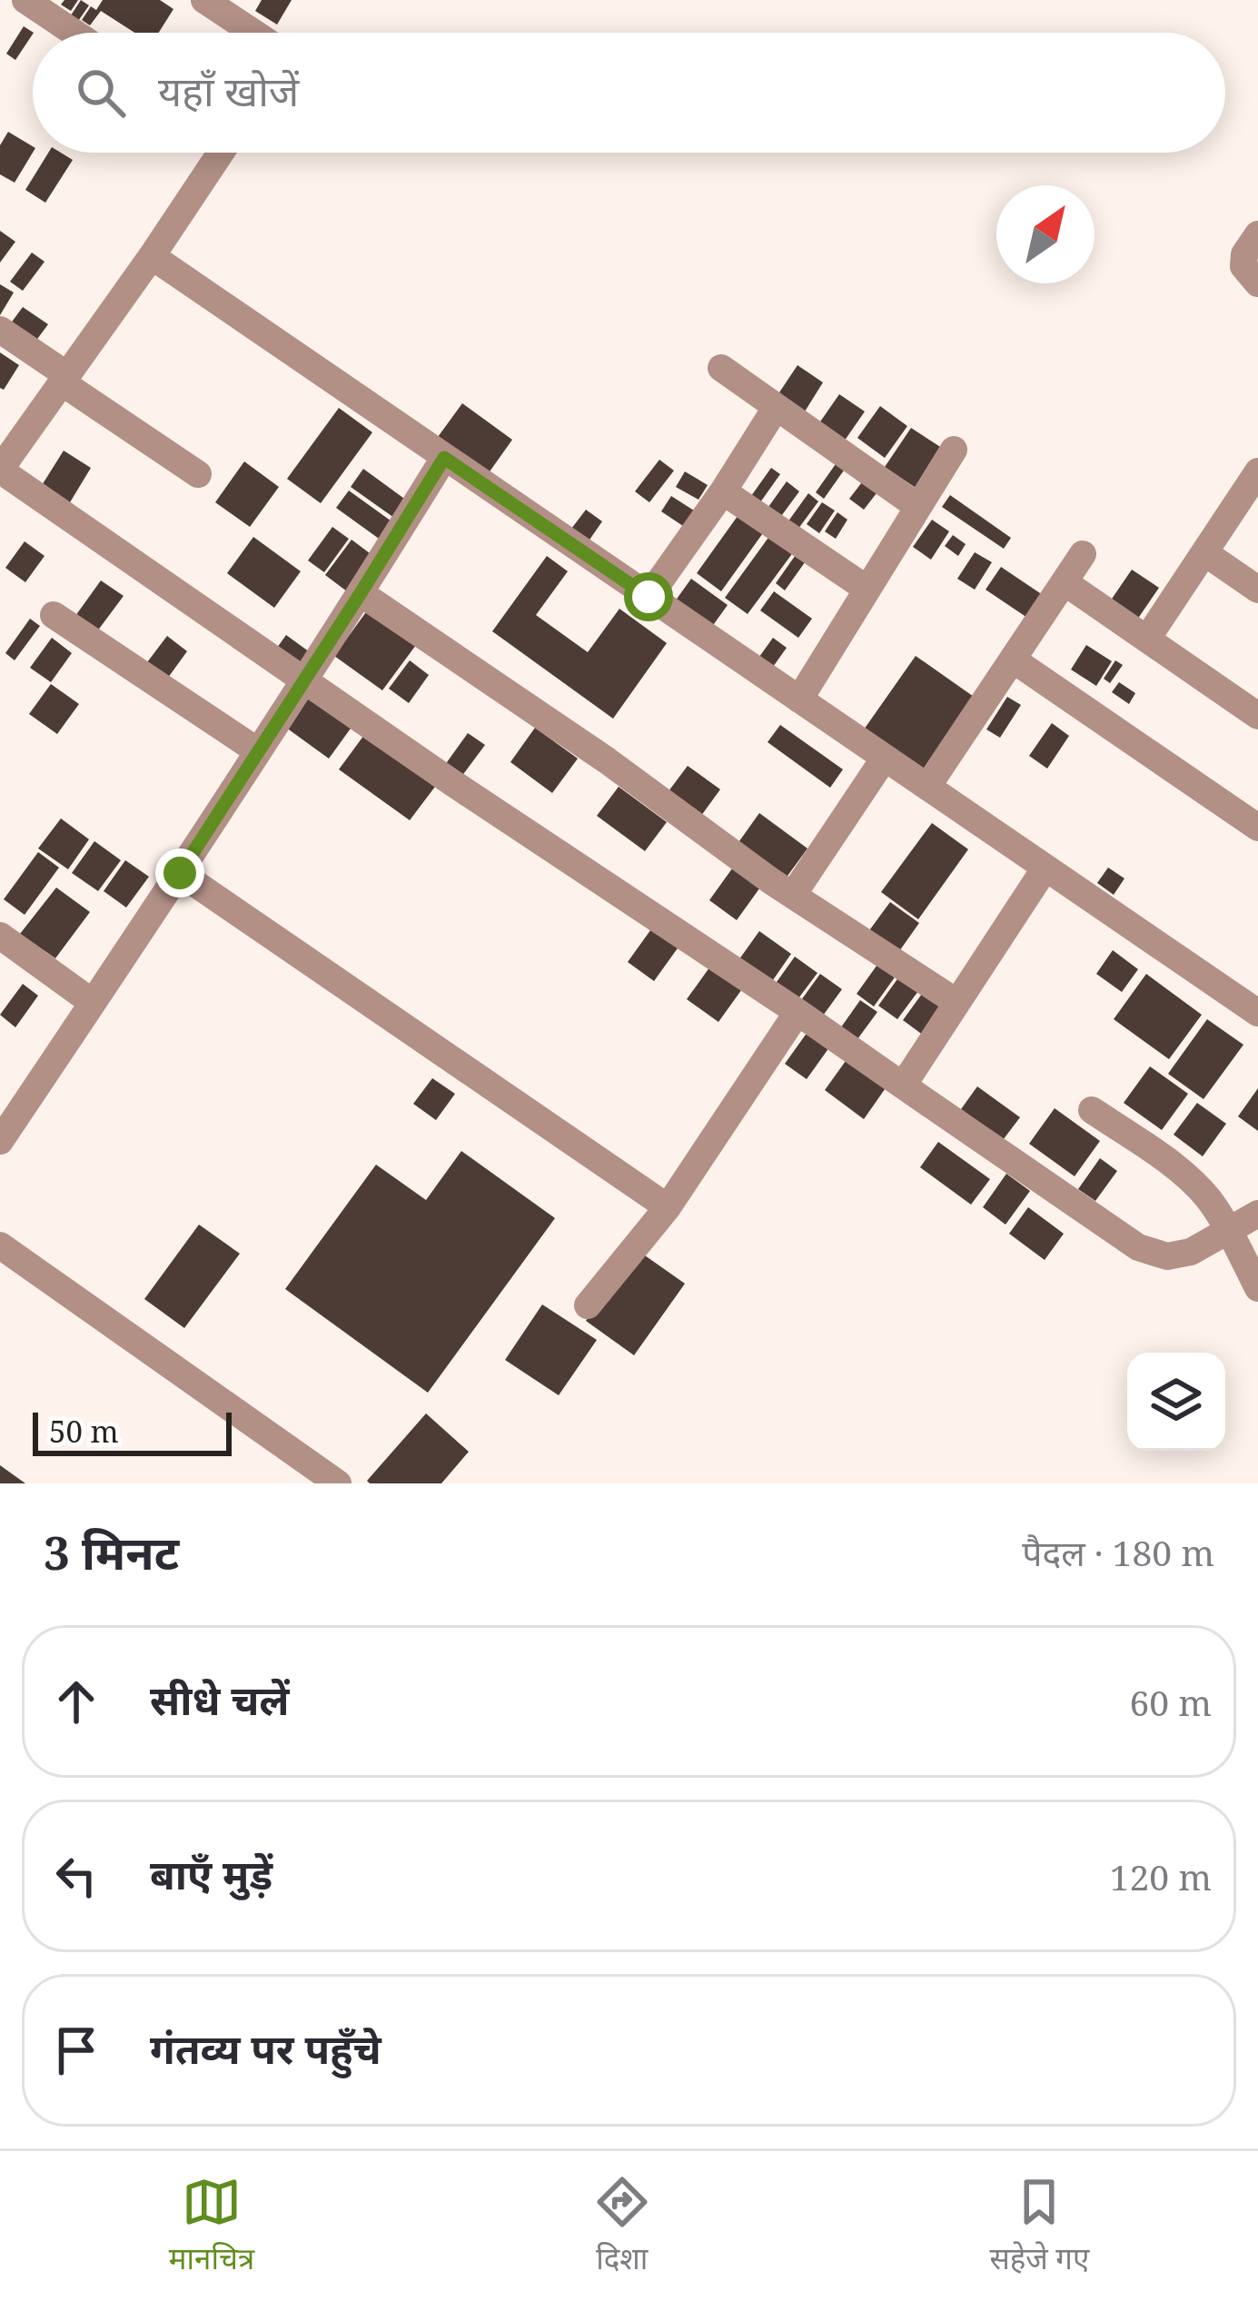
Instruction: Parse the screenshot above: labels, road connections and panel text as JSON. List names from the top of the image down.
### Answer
{
  "scale_bar": "50 m",
  "north": "top right",
  "page": {
    "search": "यहाँ खोजें",
    "scale": "50 m",
    "heading": ["3 मिनट", "पैदल · 180 m"],
    "list": [
      ["सीधे चलें", "60 m"],
      ["बाएँ मुड़ें", "120 m"],
      "गंतव्य पर पहुँचे"
    ],
    "nav": ["मानचित्र", "दिशा", "सहेजे गए"]
  }
}
